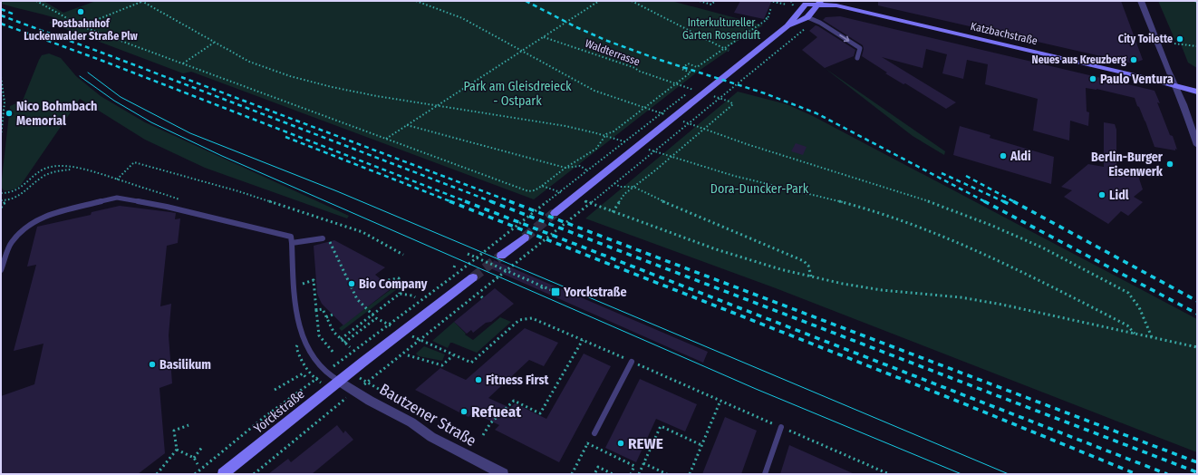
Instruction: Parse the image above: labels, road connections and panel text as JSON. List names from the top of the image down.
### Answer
{
  "streets": {
    "main road": ["Katzbachstraße", "Yorckstraße"],
    "street": ["Bautzener Straße"],
    "path": ["Waldterrasse"]
  },
  "crossings": [
    ["Yorckstraße", "Bautzener Straße"]
  ],
  "parks": ["Interkultureller Garten Rosenduft", "Park am Gleisdreieck - Ostpark", "Dora-Duncker-Park"],
  "places": {
    "other": [
      "Postbahnhof Luckenwalder Straße Plw",
      "City Toilette",
      "Neues aus Kreuzberg",
      "Paulo Ventura",
      "Nico Bohmbach Memorial",
      "Aldi",
      "Berlin-Burger Eisenwerk",
      "Lidl",
      "Bio Company",
      "Basilikum",
      "Fitness First",
      "Refueat",
      "REWE"
    ],
    "transit": ["Yorckstraße"]
  }
}
